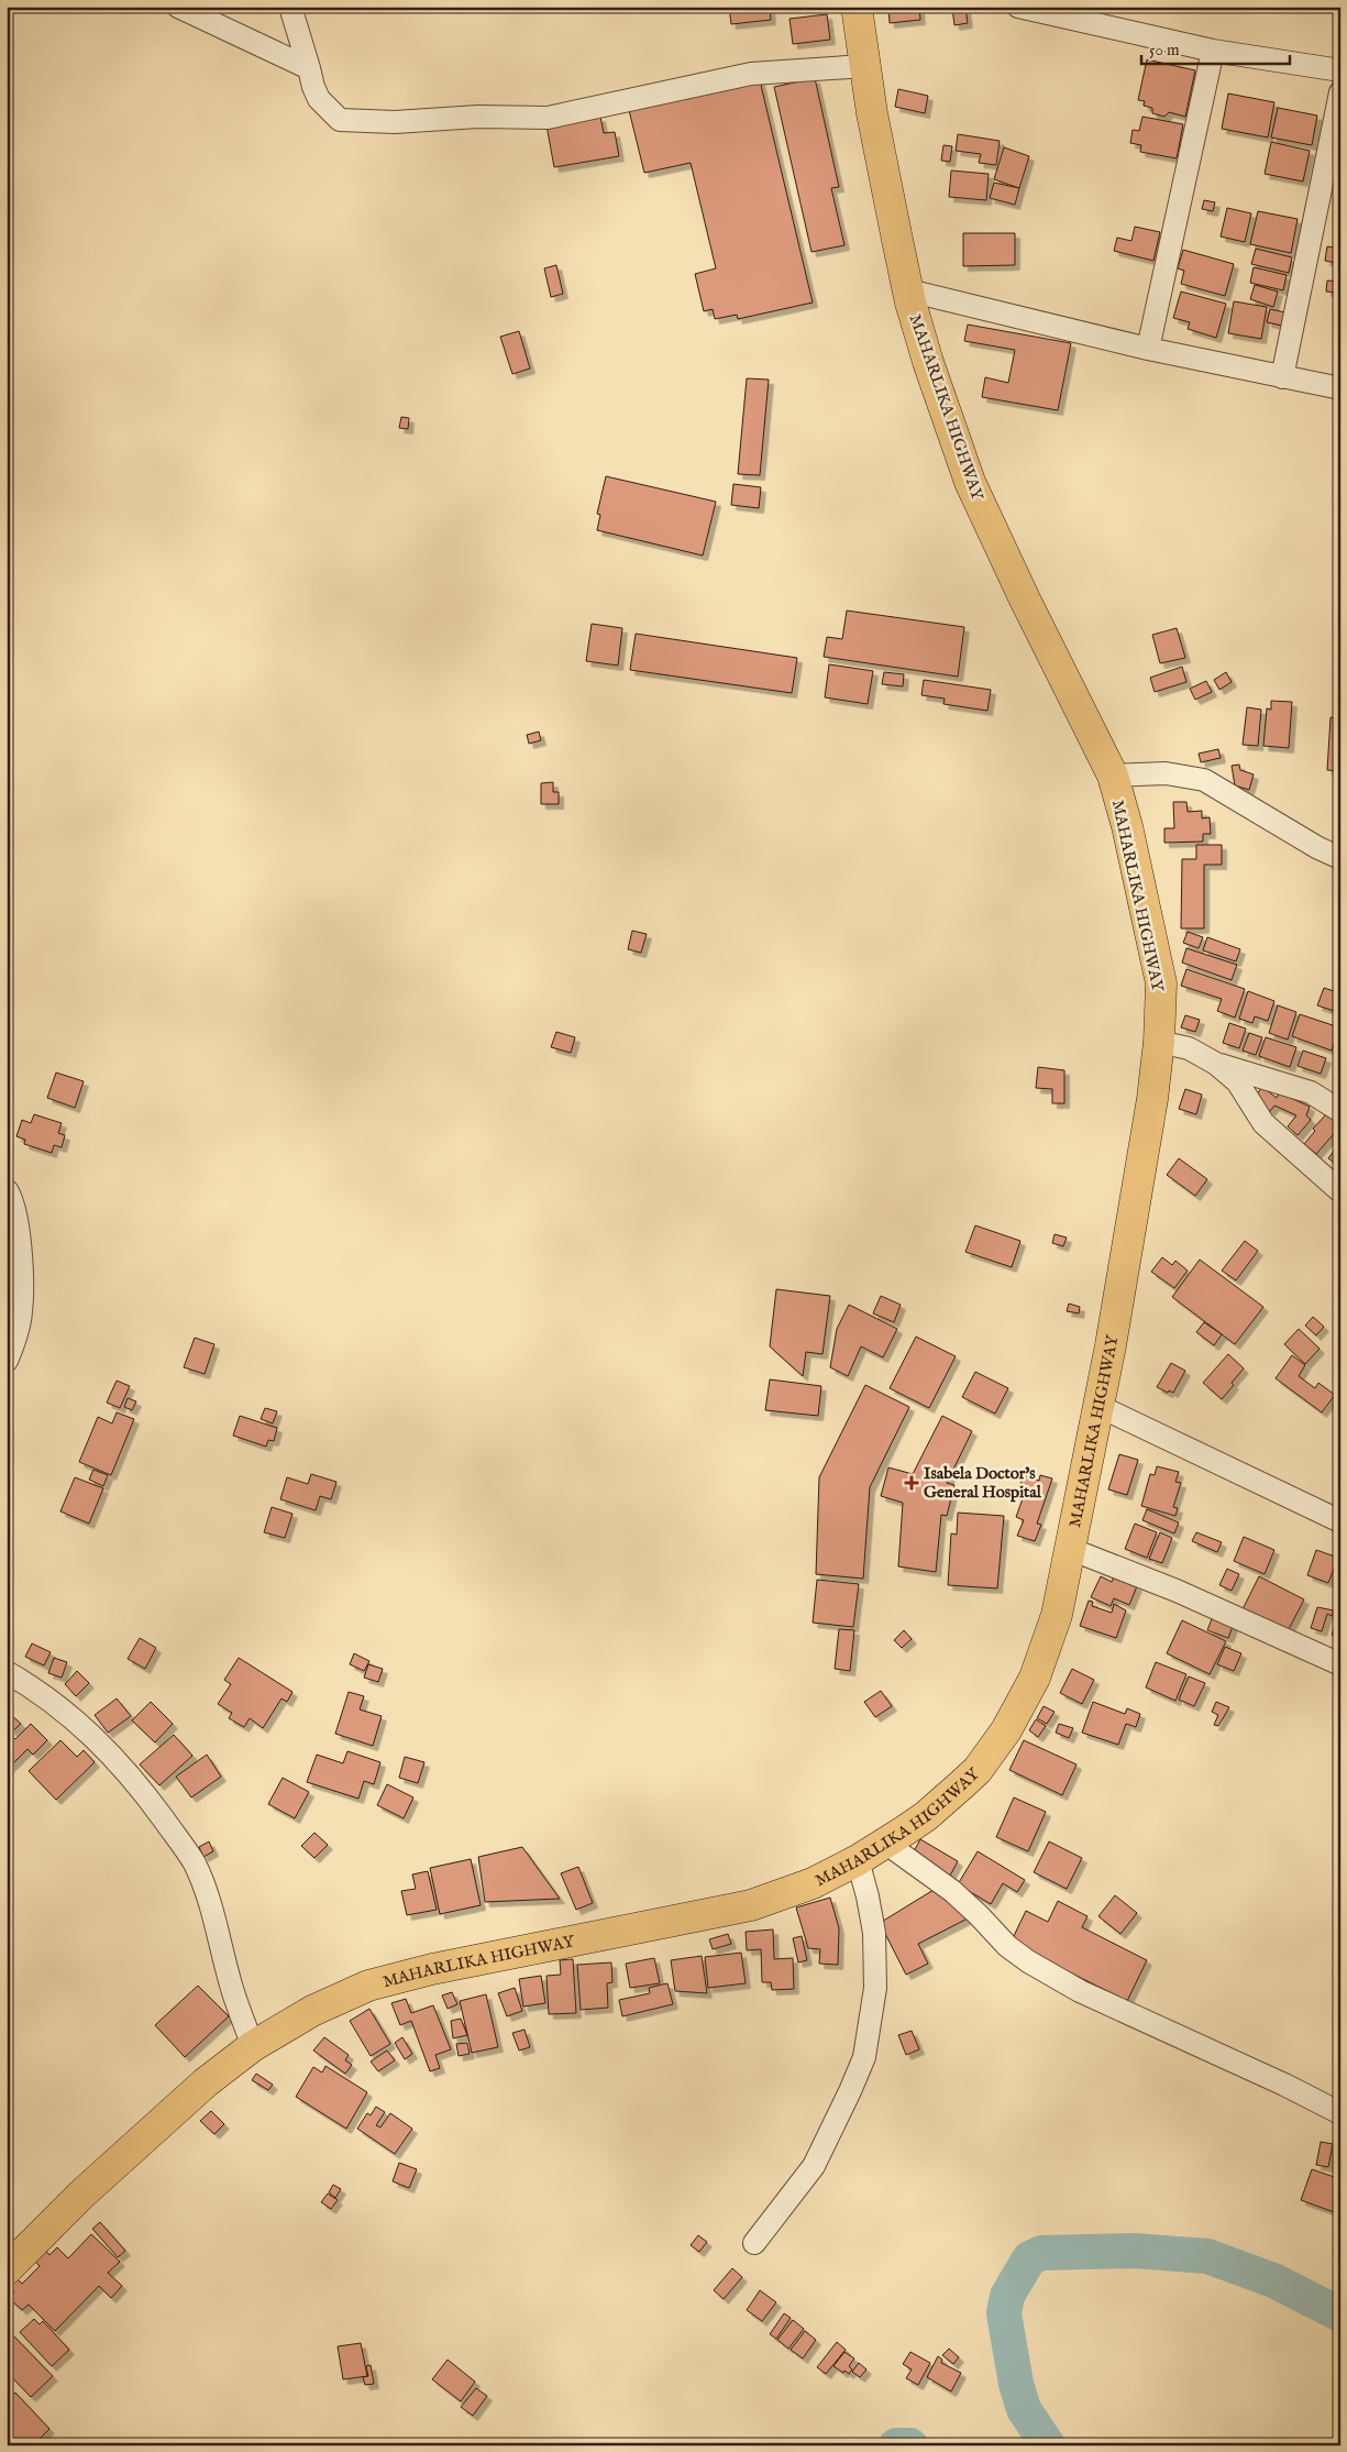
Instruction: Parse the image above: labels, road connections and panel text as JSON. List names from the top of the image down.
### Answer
{
  "streets": {
    "highway": ["MAHARLIKA HIGHWAY"]
  },
  "places": {
    "health": ["Isabela Doctor's General Hospital"]
  },
  "scale_bar": "50 m"
}
